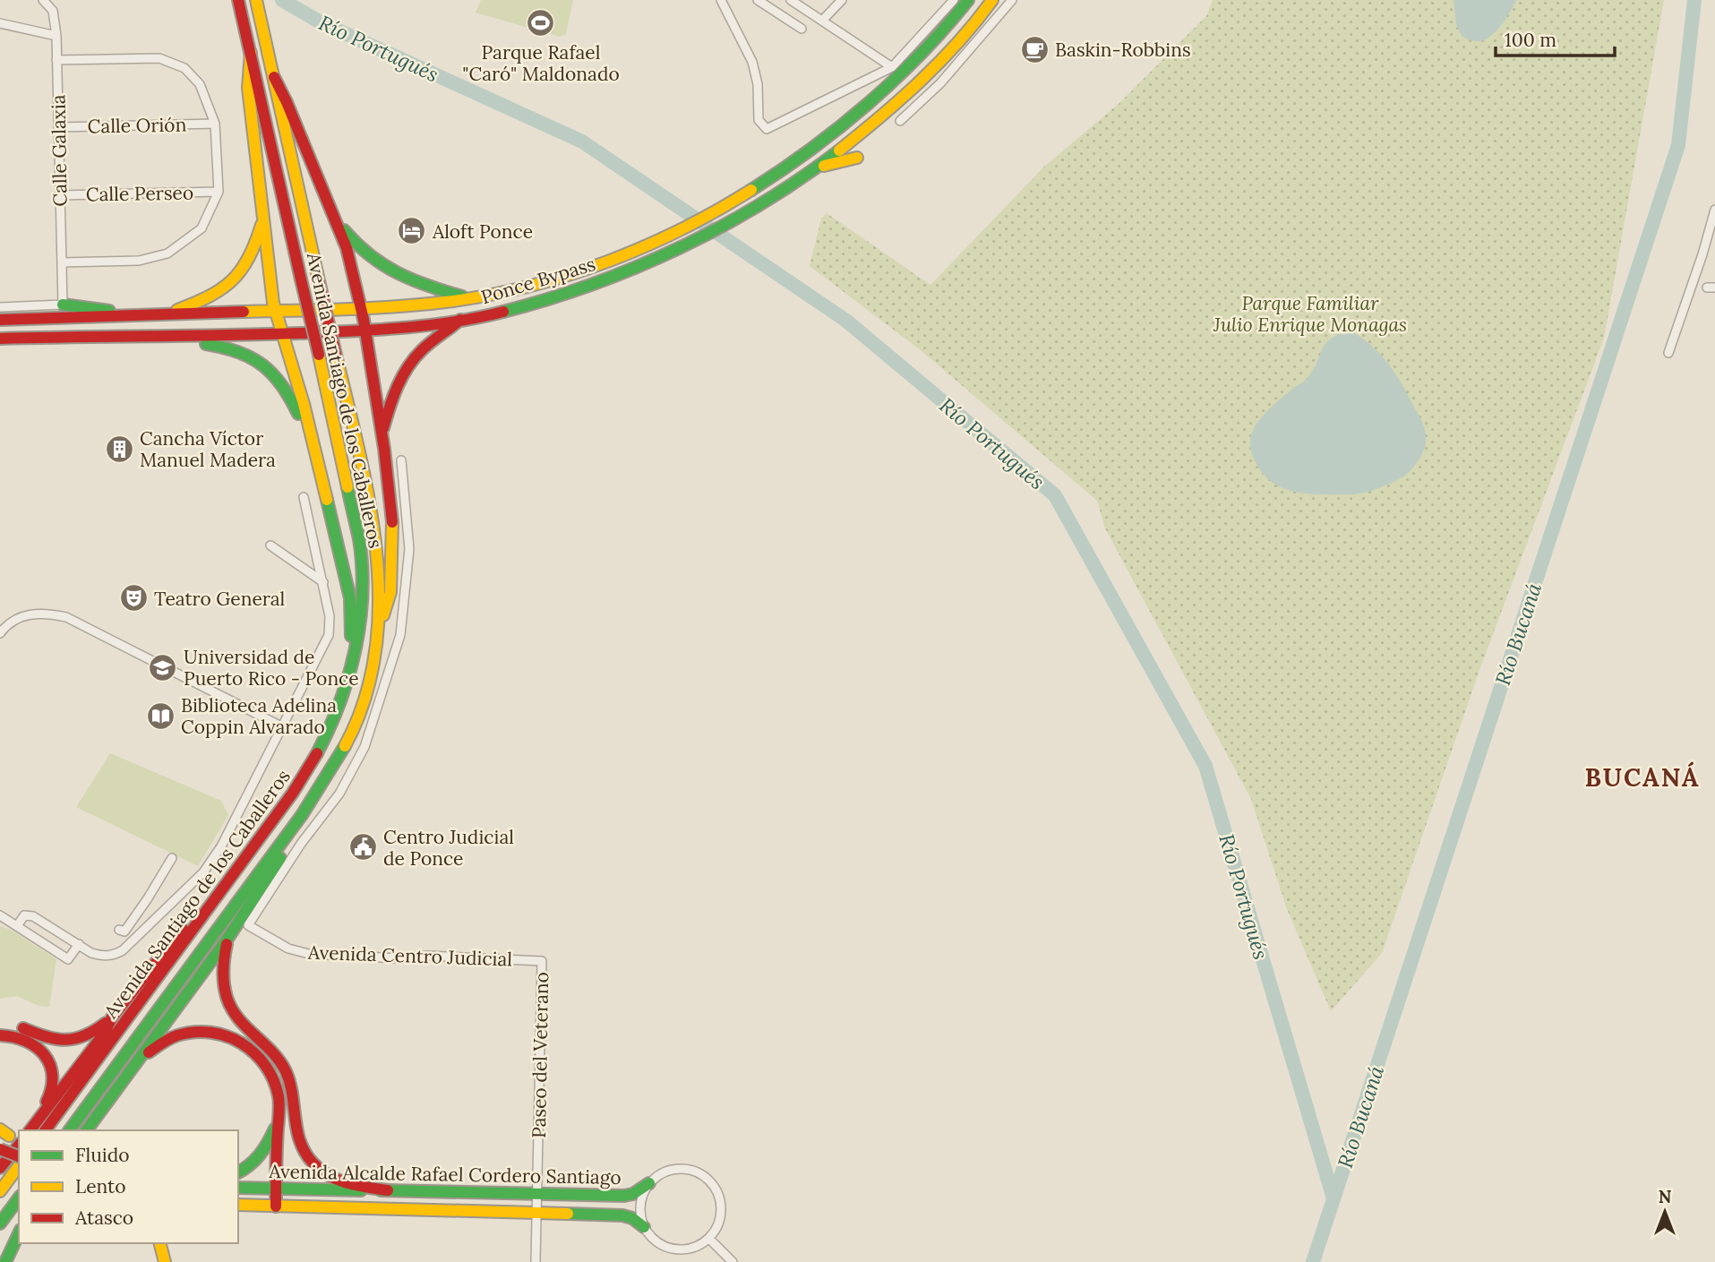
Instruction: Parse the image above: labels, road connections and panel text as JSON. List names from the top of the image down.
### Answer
{
  "streets": {
    "main road": ["Ponce Bypass", "Avenida Santiago de los Caballeros", "Avenida Alcalde Rafael Cordero Santiago"],
    "street": [
      "Calle Orión",
      "Calle Galaxia",
      "Calle Perseo",
      "Avenida Centro Judicial",
      "Paseo del Veterano"
    ]
  },
  "crossings": [
    ["Calle Orión", "Calle Galaxia"],
    ["Calle Galaxia", "Calle Perseo"],
    ["Avenida Centro Judicial", "Paseo del Veterano"],
    ["Paseo del Veterano", "Avenida Alcalde Rafael Cordero Santiago"]
  ],
  "districts": ["BUCANÁ"],
  "water": ["Río Portugués", "Río Bucaná"],
  "parks": ["Parque Familiar Julio Enrique Monagas"],
  "places": {
    "sports": ["Parque Rafael \"Caró\" Maldonado"],
    "cafe": ["Baskin-Robbins"],
    "hotel": ["Aloft Ponce"],
    "building": ["Cancha Víctor Manuel Madera"],
    "theatre": ["Teatro General"],
    "school or university": ["Universidad de Puerto Rico - Ponce"],
    "library": ["Biblioteca Adelina Coppin Alvarado"],
    "public building": ["Centro Judicial de Ponce"]
  },
  "legend": ["Fluido", "Lento", "Atasco"],
  "scale_bar": "100 m",
  "north": "top"
}
